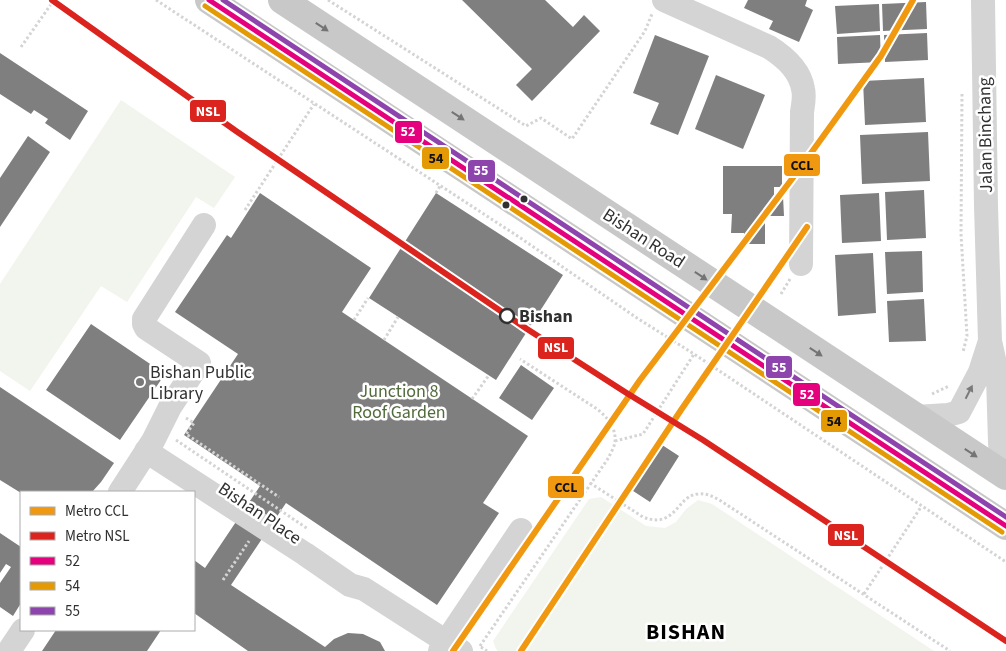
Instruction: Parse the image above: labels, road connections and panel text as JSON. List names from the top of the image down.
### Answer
{
  "streets": {
    "main road": ["Bishan Road"],
    "street": ["Jalan Binchang", "Bishan Place"]
  },
  "crossings": [
    ["Jalan Binchang", "Bishan Road"]
  ],
  "districts": ["BISHAN"],
  "parks": ["Junction 8 Roof Garden"],
  "places": ["Bishan", "Bishan Public Library"],
  "lines": [
    "metro line CCL",
    "metro line NSL",
    "transit line 52",
    "transit line 55",
    "transit line 54"
  ],
  "legend": [
    "Metro CCL",
    "Metro NSL",
    "52",
    "54",
    "55"
  ]
}
